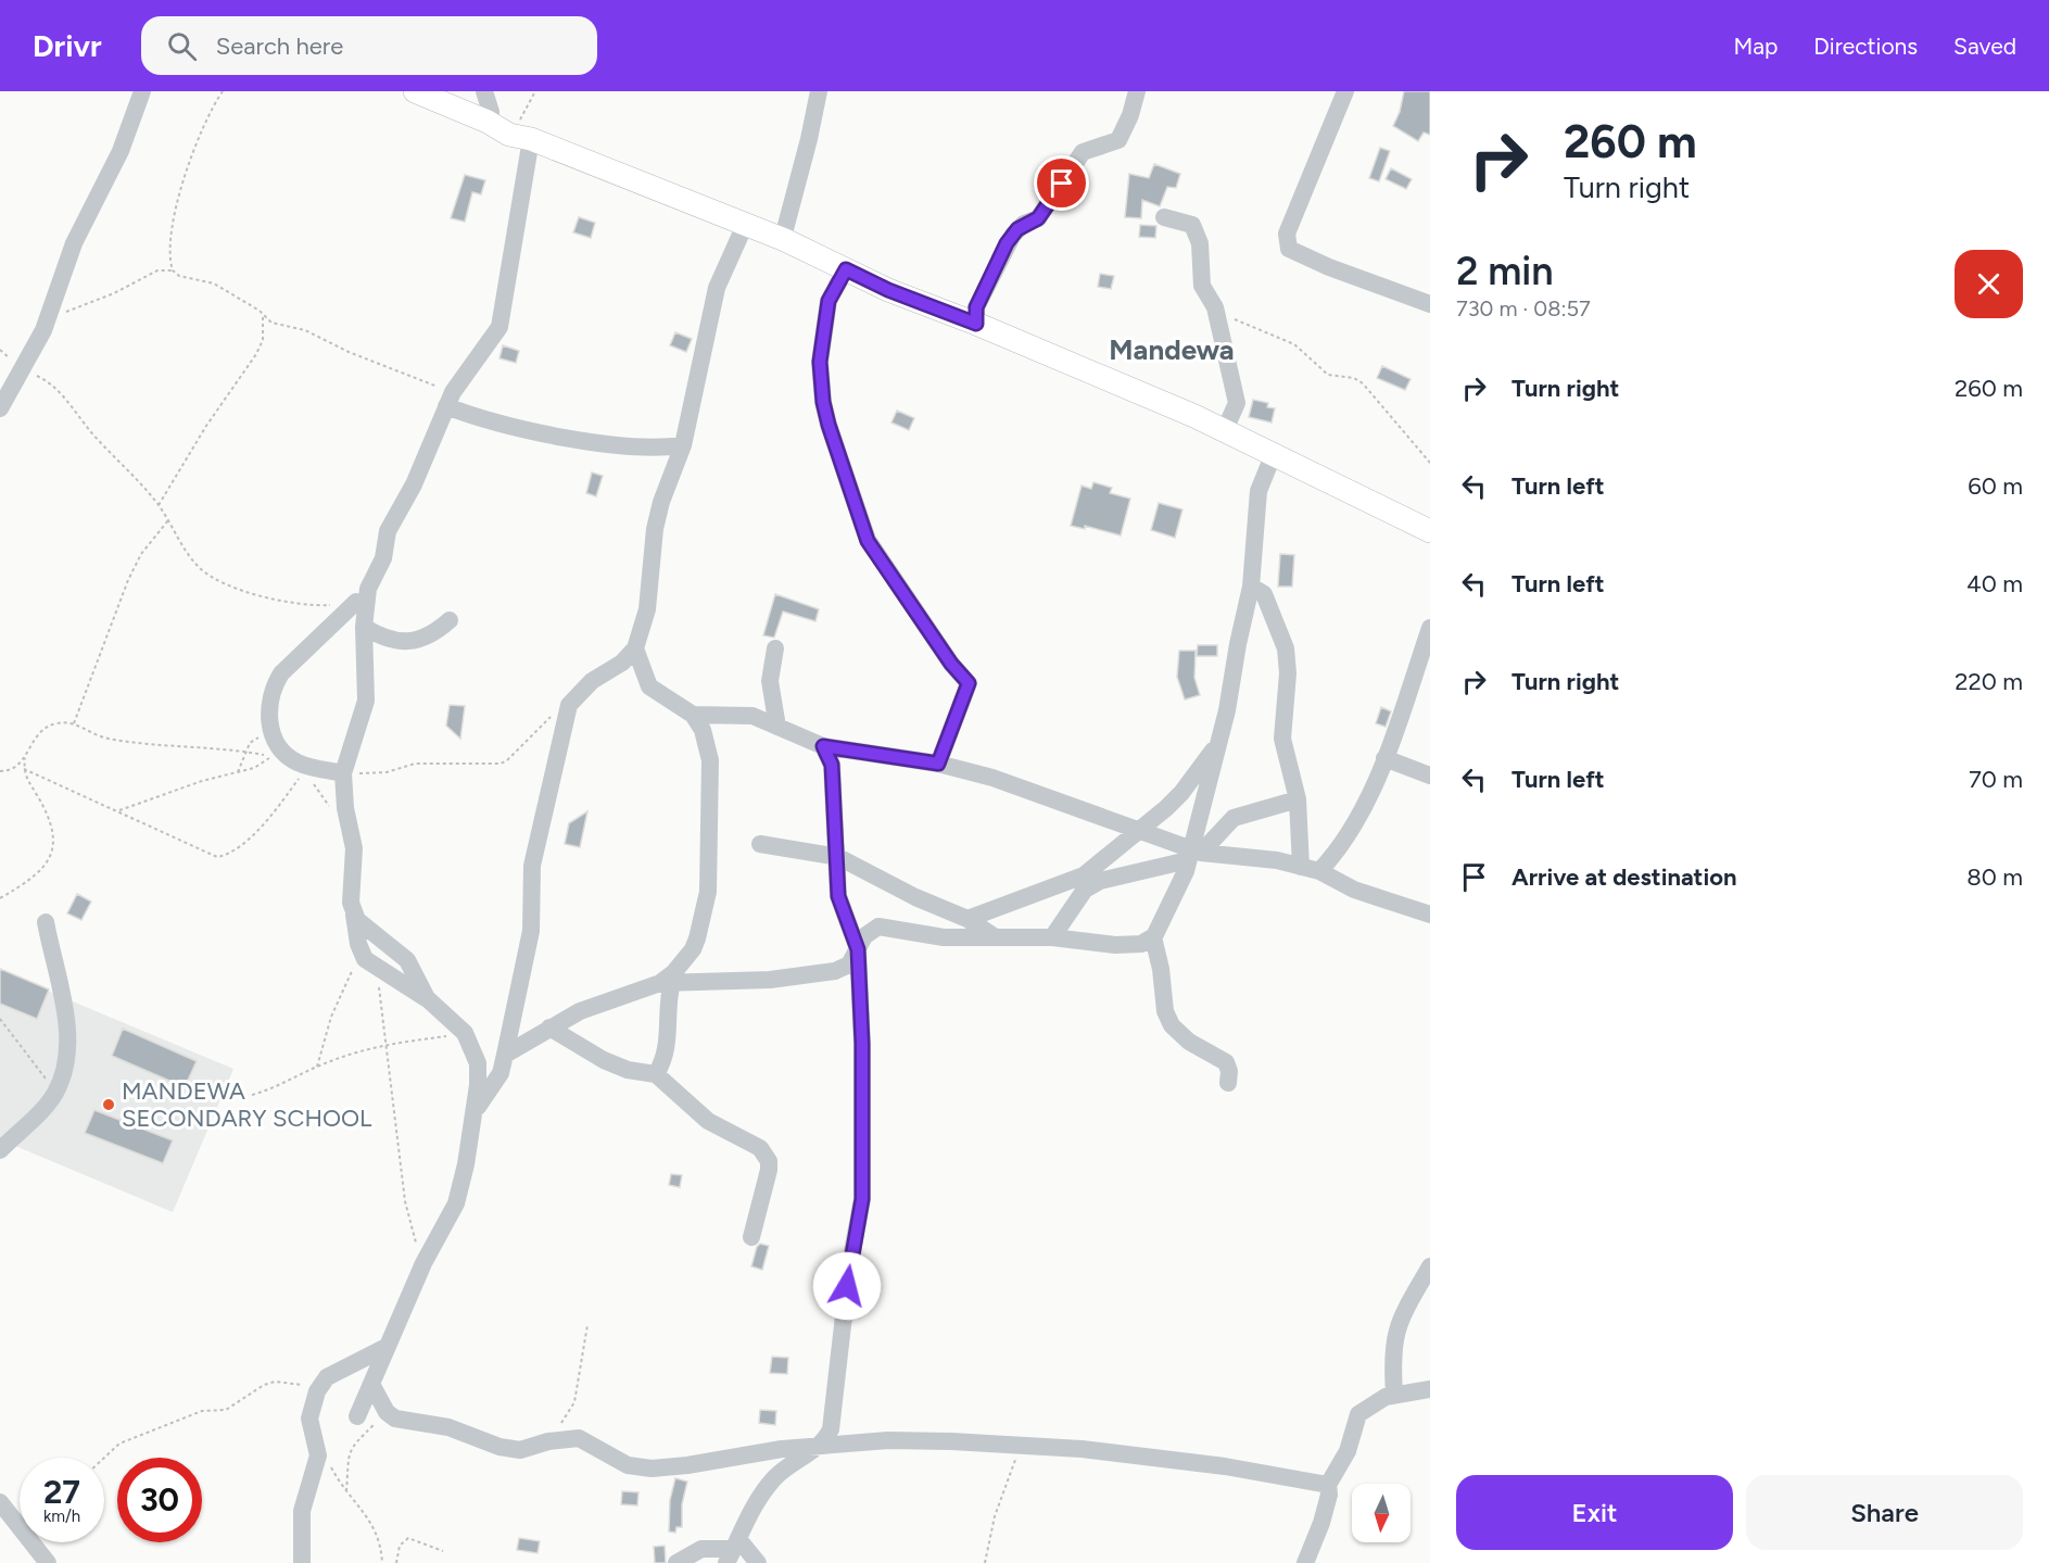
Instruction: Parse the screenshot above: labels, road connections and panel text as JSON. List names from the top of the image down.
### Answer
{
  "districts": ["Mandewa"],
  "places": ["MANDEWA SECONDARY SCHOOL"],
  "north": "bottom",
  "page": {
    "header": "Drivr",
    "search": "Search here",
    "nav": ["Map", "Directions", "Saved"],
    "turn": ["260 m", "Turn right"],
    "heading": ["2 min", "730 m · 08:57"],
    "list": [
      {
        "name": "Turn right",
        "value": "260 m"
      },
      {
        "name": "Turn left",
        "value": "60 m"
      },
      {
        "name": "Turn left",
        "value": "40 m"
      },
      {
        "name": "Turn right",
        "value": "220 m"
      },
      {
        "name": "Turn left",
        "value": "70 m"
      },
      {
        "name": "Arrive at destination",
        "value": "80 m"
      }
    ],
    "speed": "27 km/h",
    "limit": "30",
    "buttons": ["Exit", "Share"]
  }
}
